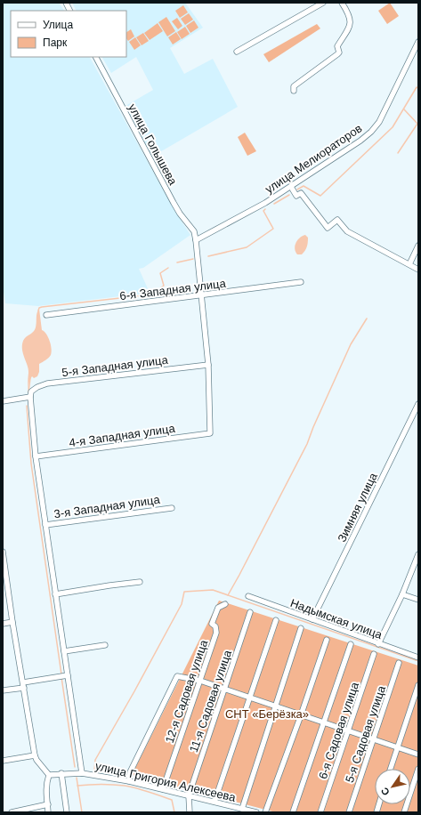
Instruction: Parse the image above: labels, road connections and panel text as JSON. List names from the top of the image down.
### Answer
{
  "streets": {
    "street": [
      "улица Голышева",
      "улица Мелиораторов",
      "6-я Западная улица",
      "5-я Западная улица",
      "4-я Западная улица",
      "3-я Западная улица",
      "Зимняя улица",
      "Надымская улица",
      "12-я Садовая улица",
      "11-я Садовая улица",
      "6-я Садовая улица",
      "5-я Садовая улица",
      "улица Григория Алексеева"
    ]
  },
  "crossings": [
    ["улица Голышева", "улица Мелиораторов"],
    ["улица Голышева", "6-я Западная улица"],
    ["улица Голышева", "5-я Западная улица"],
    ["улица Голышева", "4-я Западная улица"],
    ["Зимняя улица", "Надымская улица"],
    ["12-я Садовая улица", "улица Григория Алексеева"],
    ["11-я Садовая улица", "улица Григория Алексеева"]
  ],
  "parks": ["СНТ «Берёзка»"],
  "legend": ["Улица", "Парк"],
  "north": "bottom left"
}
